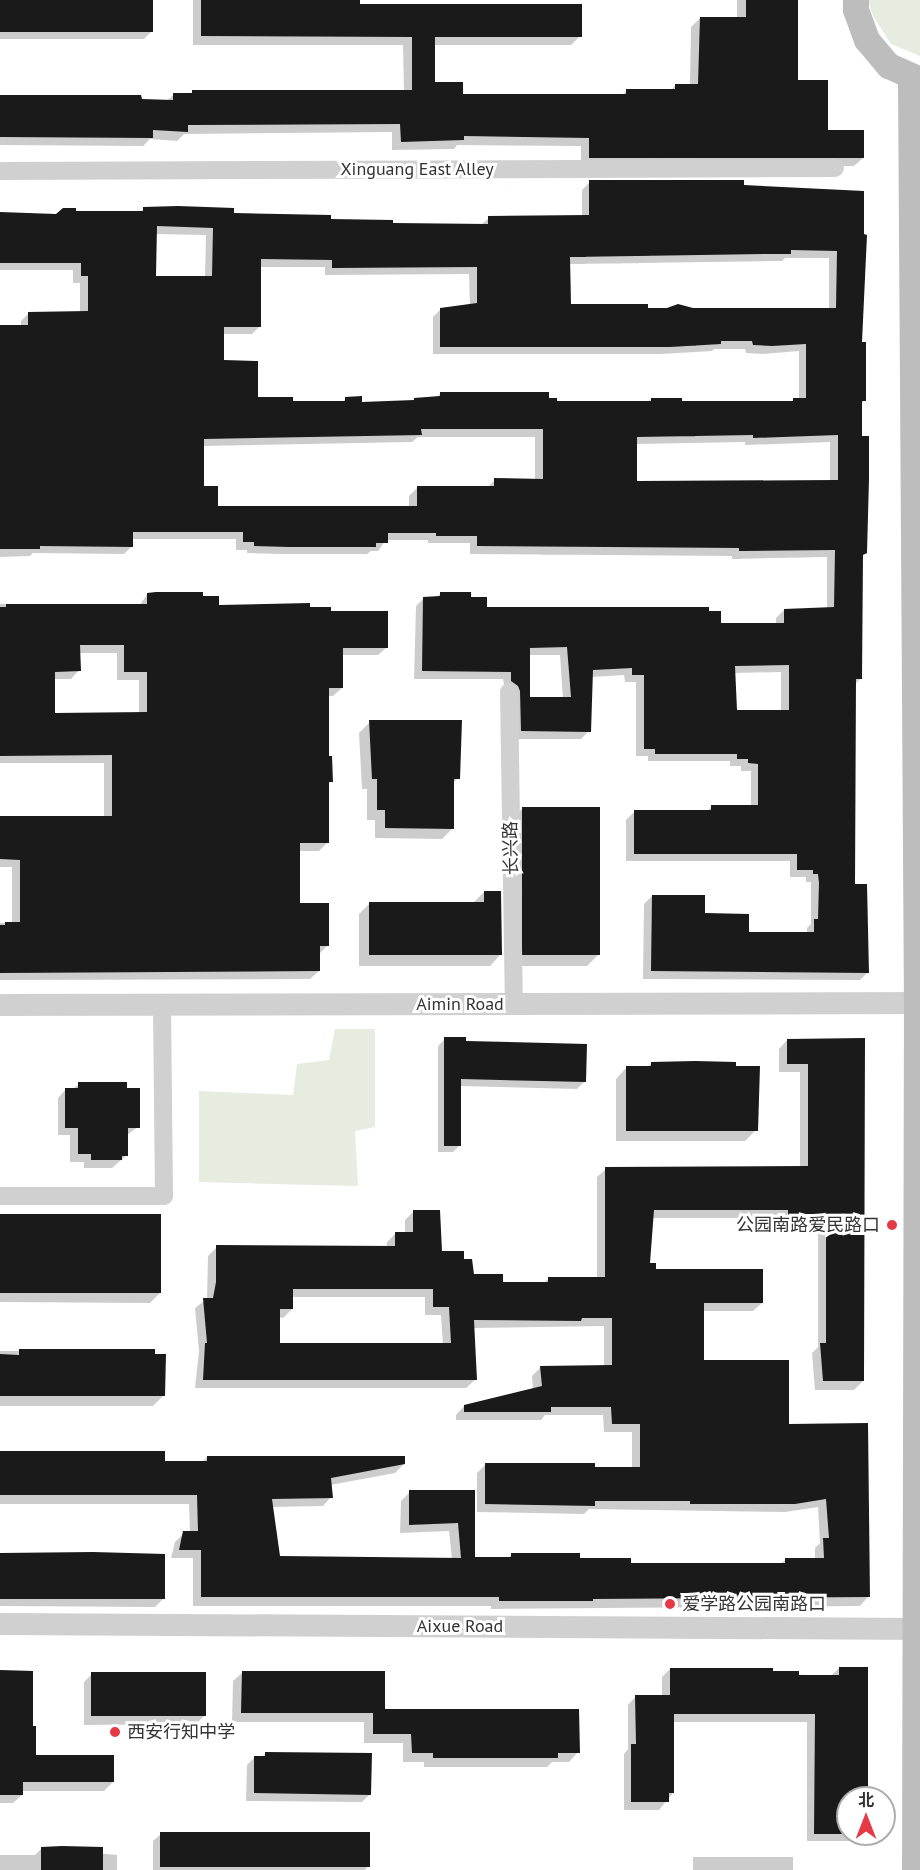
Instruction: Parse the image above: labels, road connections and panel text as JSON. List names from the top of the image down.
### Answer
{
  "streets": {
    "street": [
      "Xinguang East Alley",
      "长兴路",
      "Aimin Road",
      "Aixue Road"
    ]
  },
  "crossings": [
    ["长兴路", "Aimin Road"]
  ],
  "places": ["公园南路爱民路口", "爱学路公园南路口", "西安行知中学"],
  "north": "top"
}
